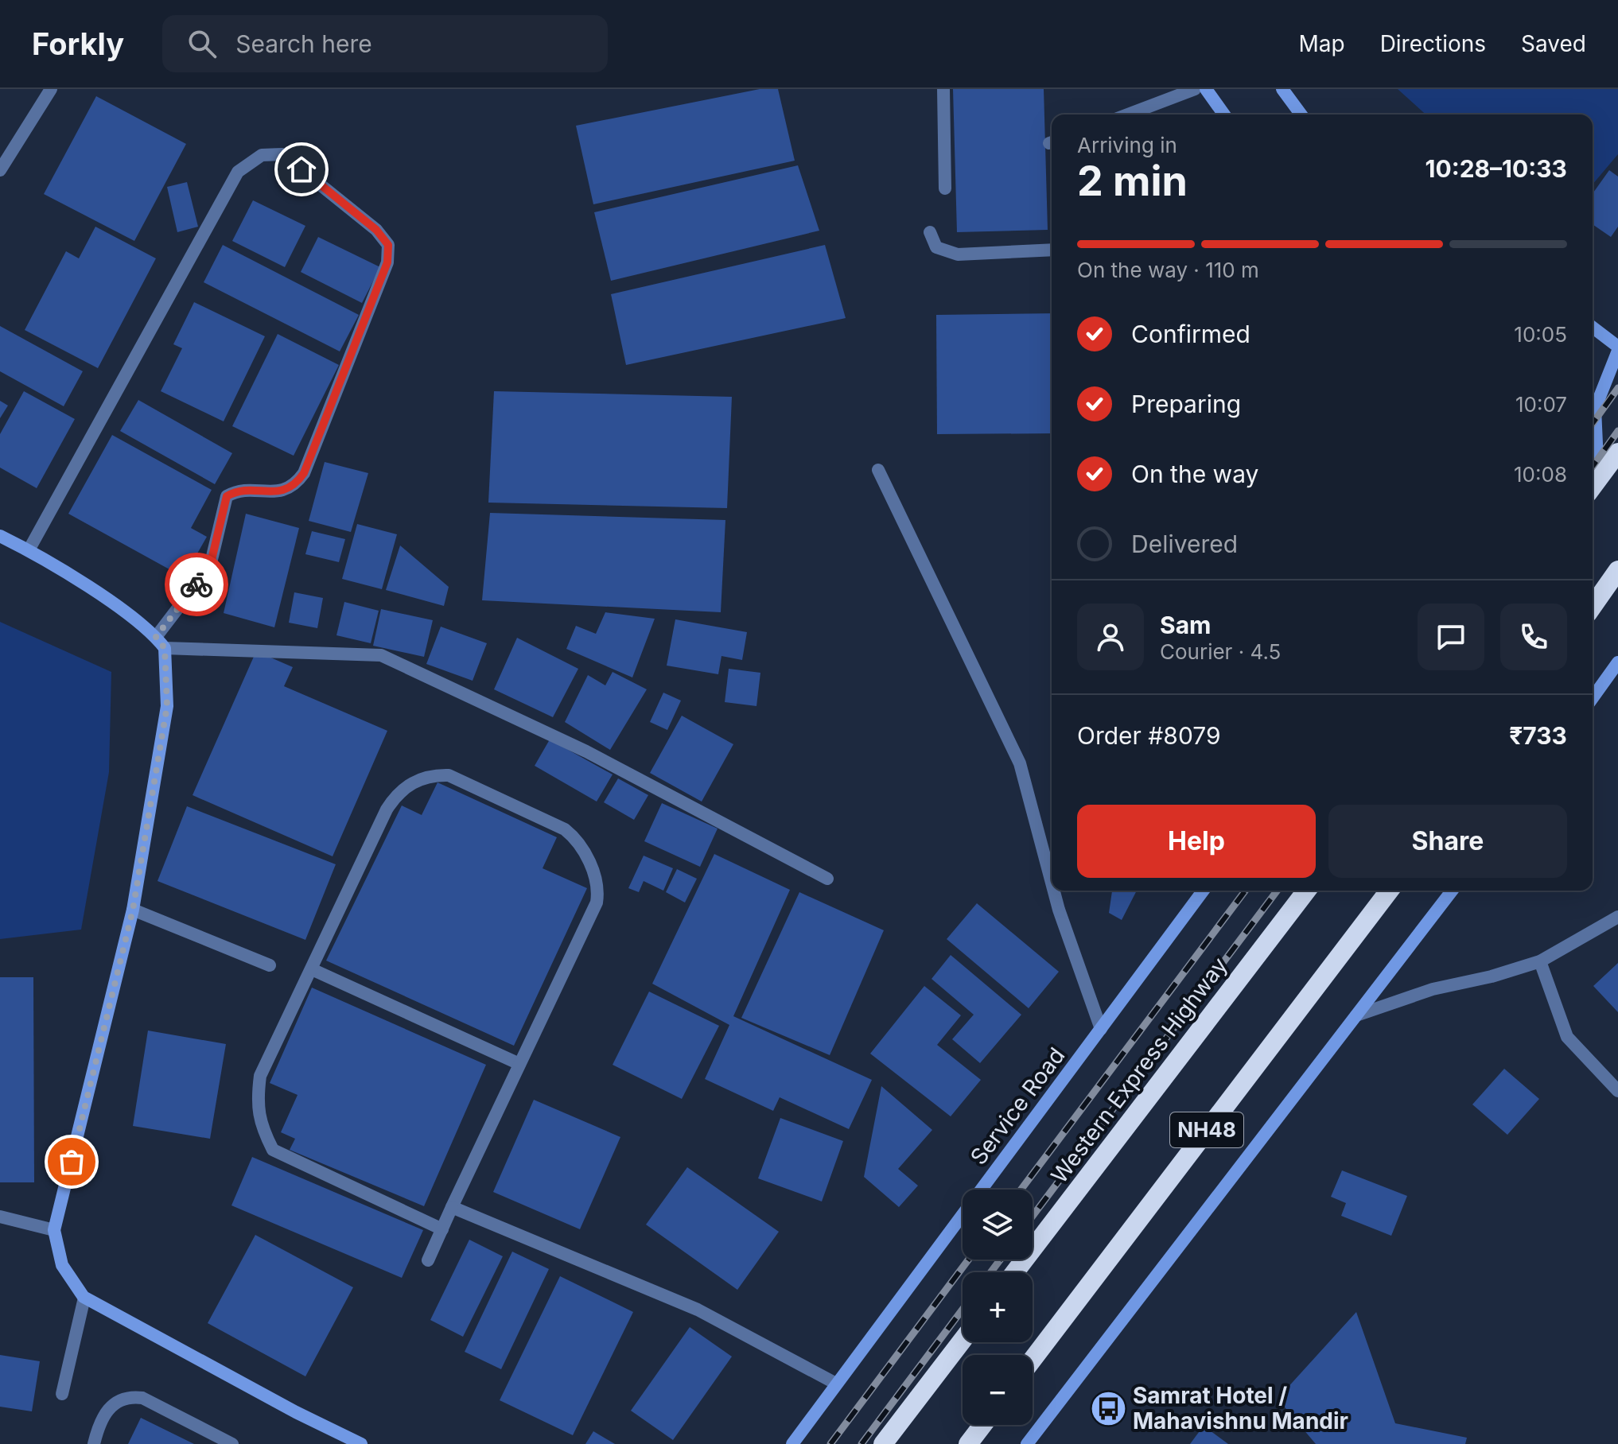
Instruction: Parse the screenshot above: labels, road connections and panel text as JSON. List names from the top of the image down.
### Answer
{
  "streets": {
    "highway": ["Western Express Highway", "NH48"],
    "main road": ["Service Road"]
  },
  "places": {
    "bus stop": ["Samrat Hotel / Mahavishnu Mandir"]
  },
  "page": {
    "header": "Forkly",
    "search": "Search here",
    "nav": ["Map", "Directions", "Saved"],
    "heading": ["2 min", "Arriving in", "10:28–10:33"],
    "panel": [
      "Sam",
      "Courier · 4.5",
      "Order #8079",
      "₹733"
    ],
    "bar": "On the way · 110 m",
    "list": [
      ["Confirmed", "10:05"],
      ["Preparing", "10:07"],
      ["On the way", "10:08"],
      "Delivered"
    ],
    "buttons": ["Help", "Share"],
    "map_buttons": ["+", "−"]
  }
}
